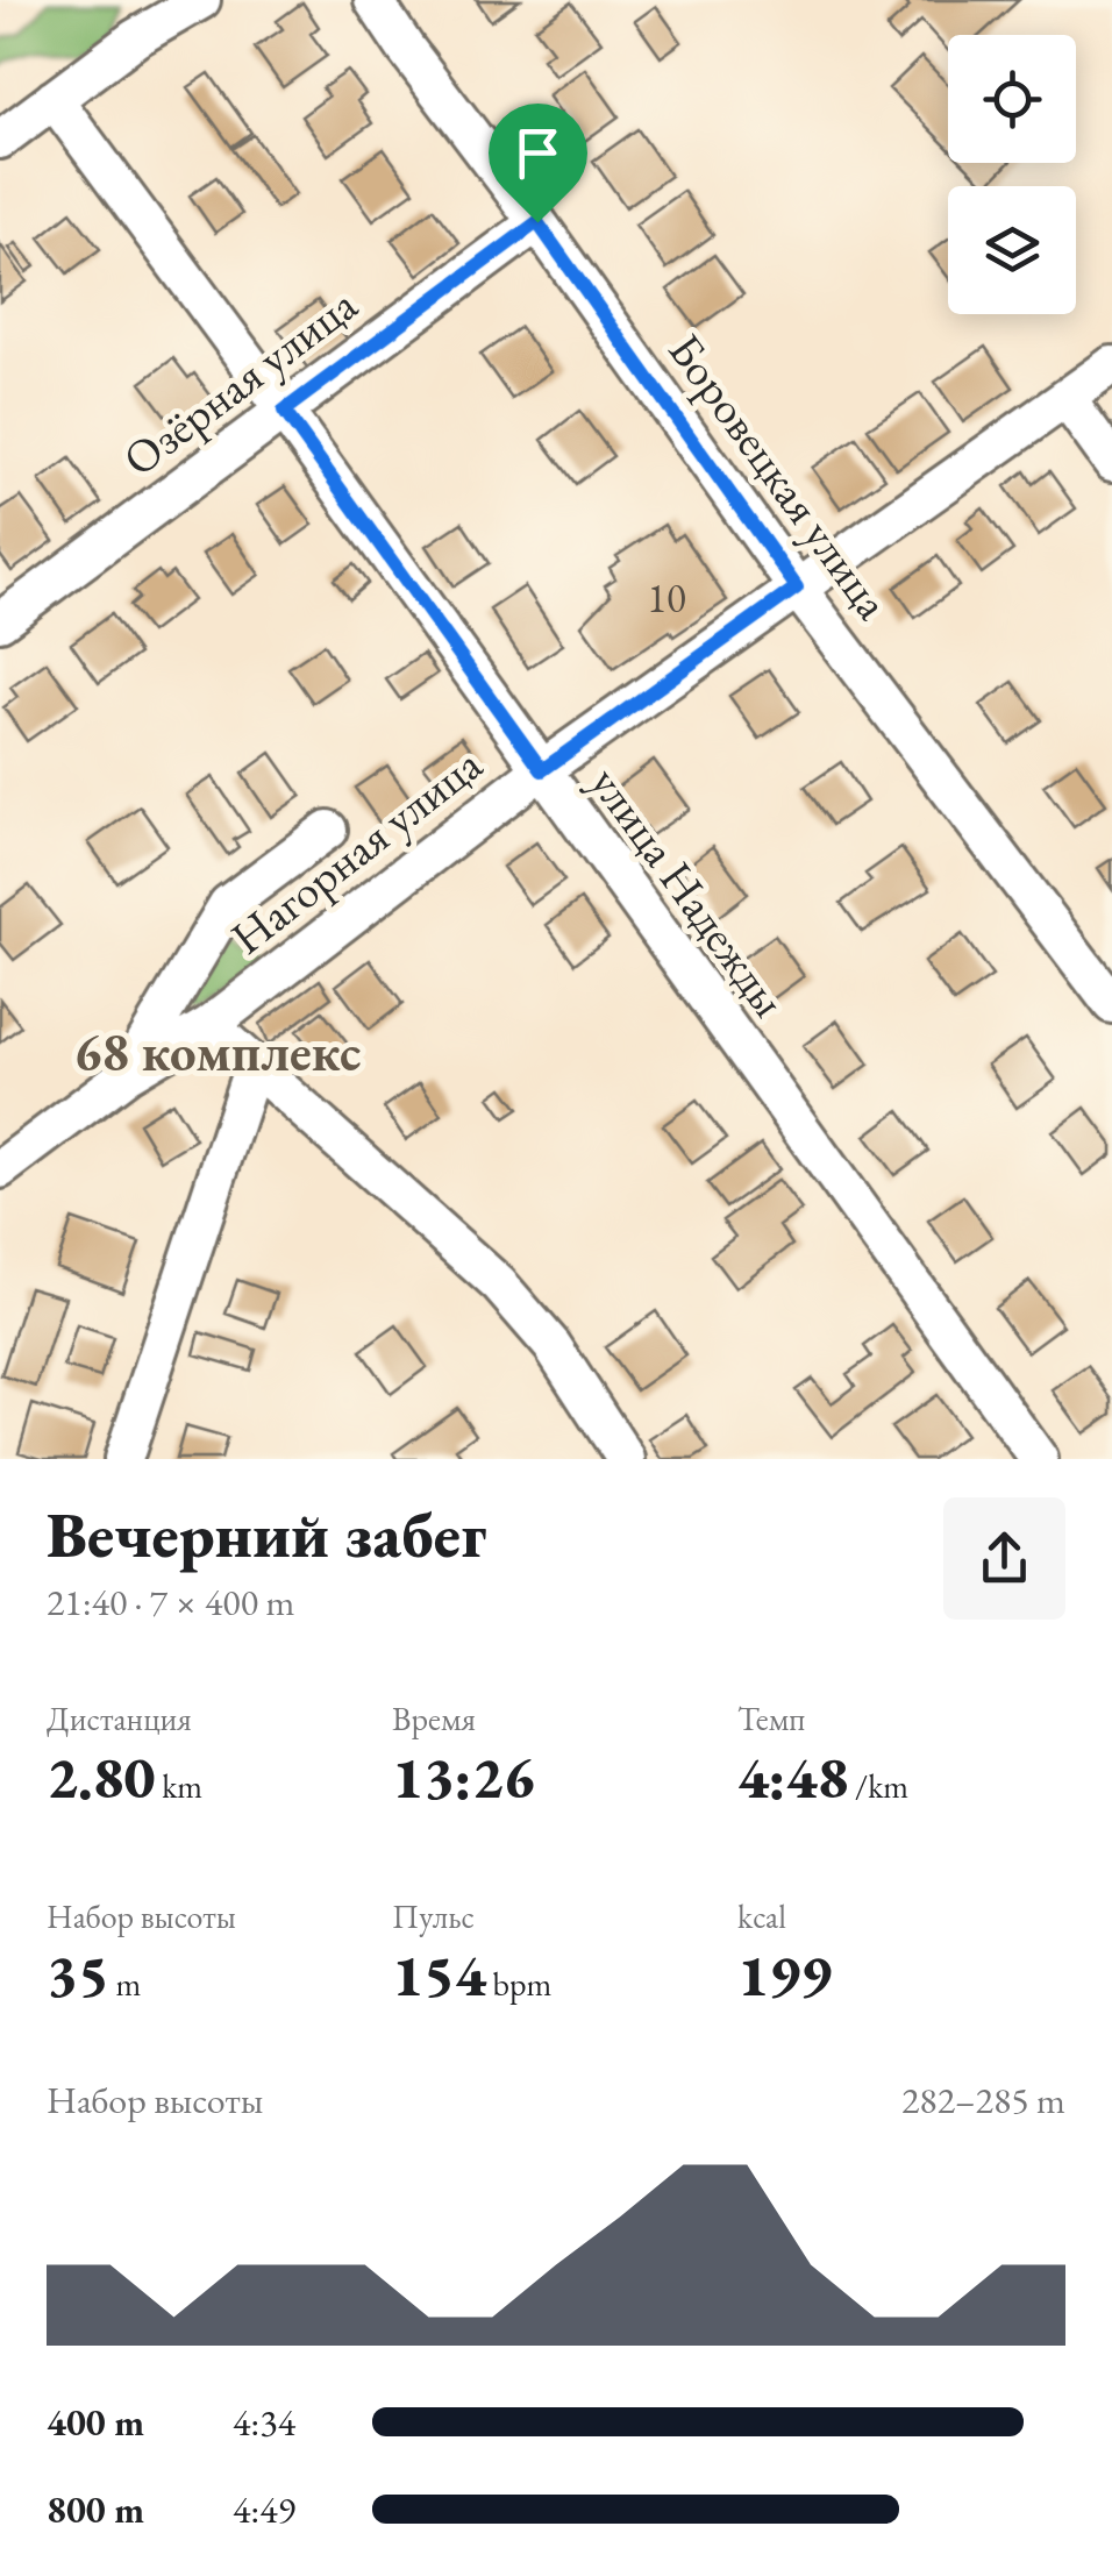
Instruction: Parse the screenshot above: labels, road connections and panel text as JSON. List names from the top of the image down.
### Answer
{
  "streets": {
    "street": [
      "Озёрная улица",
      "Боровецкая улица",
      "Нагорная улица",
      "улица Надежды"
    ]
  },
  "crossings": [
    ["Озёрная улица", "Боровецкая улица"],
    ["Озёрная улица", "улица Надежды"],
    ["Боровецкая улица", "Нагорная улица"],
    ["Нагорная улица", "улица Надежды"]
  ],
  "districts": ["68 комплекс"],
  "house_numbers": ["10"],
  "page": {
    "heading": ["Вечерний забег", "21:40 · 7 × 400 m"],
    "stats": [
      ["Дистанция", "2.80 km"],
      ["Время", "13:26"],
      ["Темп", "4:48 /km"],
      ["Набор высоты", "35 m"],
      ["Пульс", "154 bpm"],
      ["kcal", "199"]
    ],
    "chart": ["Набор высоты", "282–285 m"],
    "list": [
      {
        "name": "400 m",
        "note": "4:34"
      },
      {
        "name": "800 m",
        "note": "4:49"
      }
    ]
  }
}
